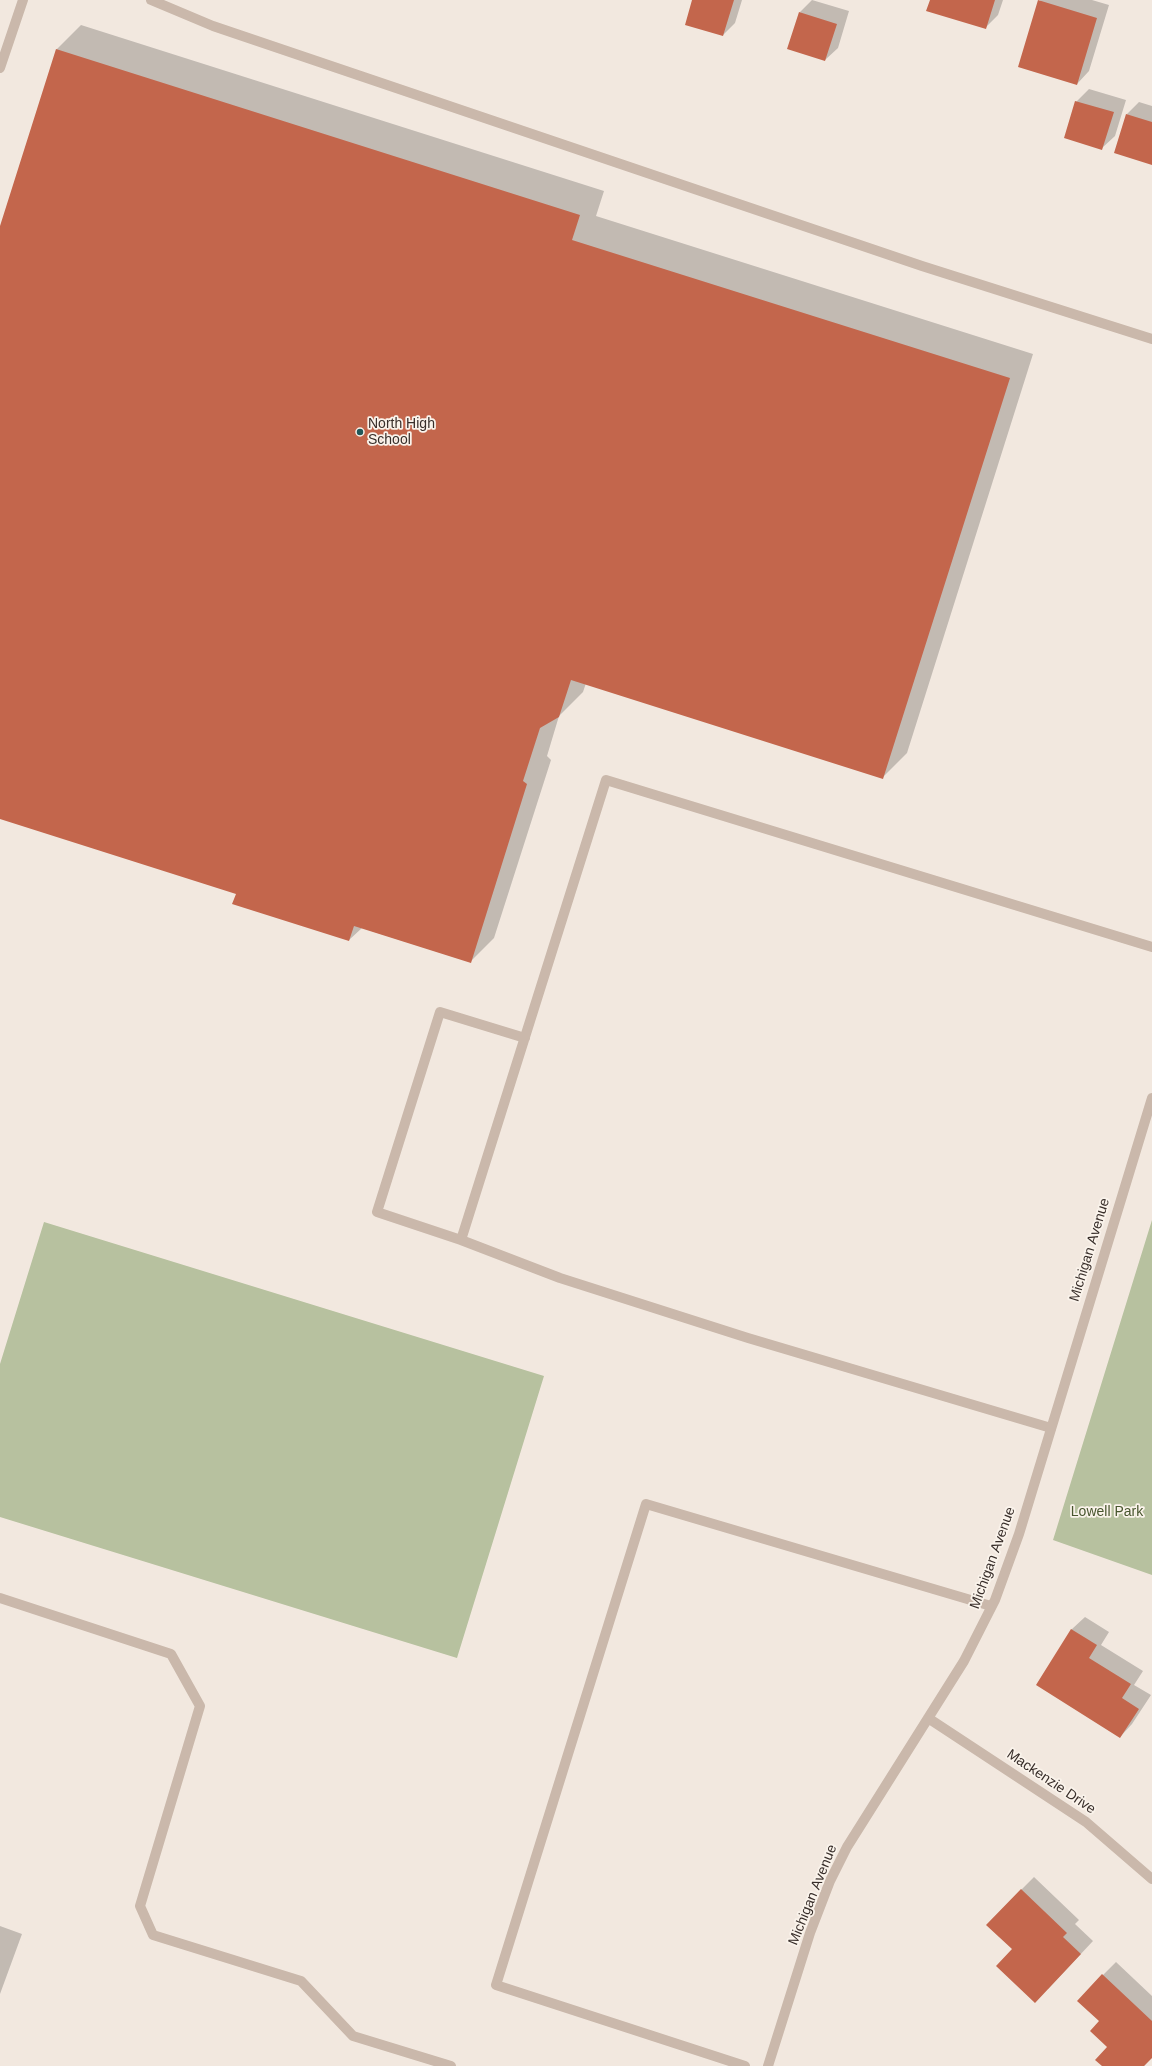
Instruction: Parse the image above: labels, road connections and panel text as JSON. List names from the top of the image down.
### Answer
{
  "streets": {
    "street": ["Michigan Avenue", "Mackenzie Drive"]
  },
  "crossings": [
    ["Michigan Avenue", "Mackenzie Drive"]
  ],
  "parks": ["Lowell Park"],
  "places": ["North High School"]
}
